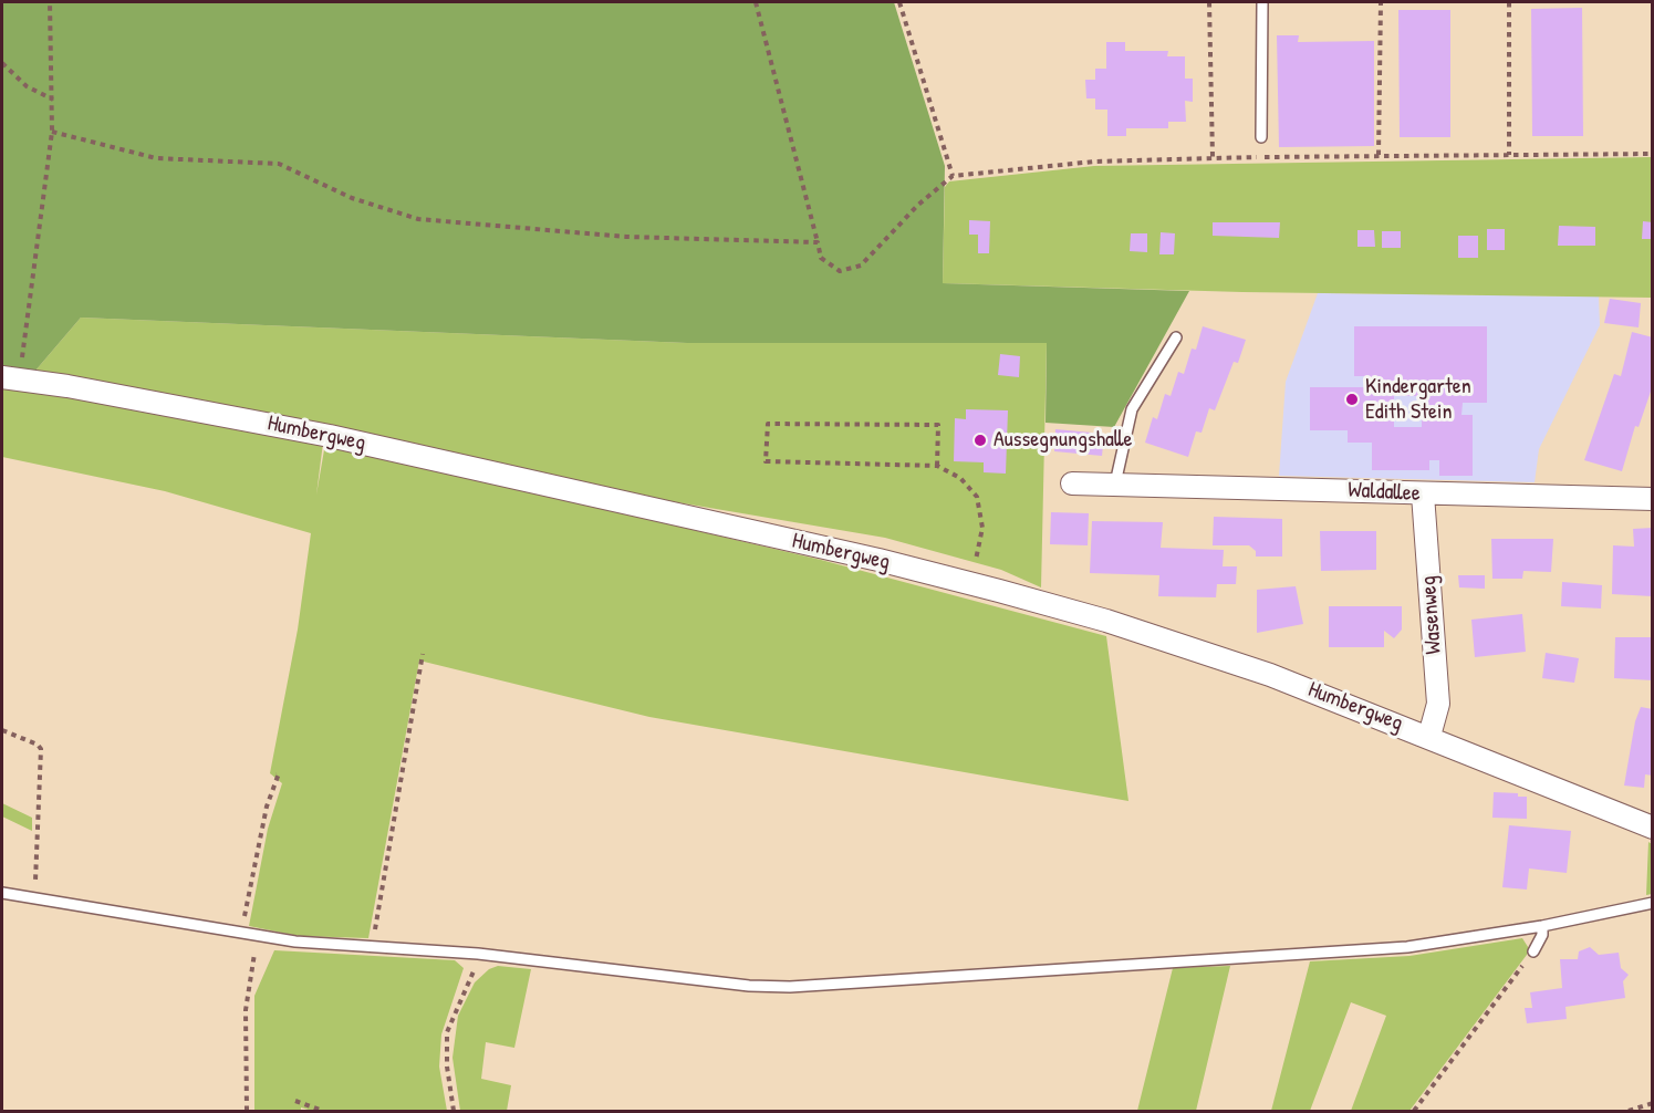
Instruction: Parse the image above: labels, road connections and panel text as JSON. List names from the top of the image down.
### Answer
{
  "streets": {
    "street": ["Humbergweg", "Waldallee", "Wasenweg"]
  },
  "crossings": [
    ["Humbergweg", "Wasenweg"],
    ["Waldallee", "Wasenweg"]
  ],
  "places": ["Kindergarten Edith Stein", "Aussegnungshalle"]
}
